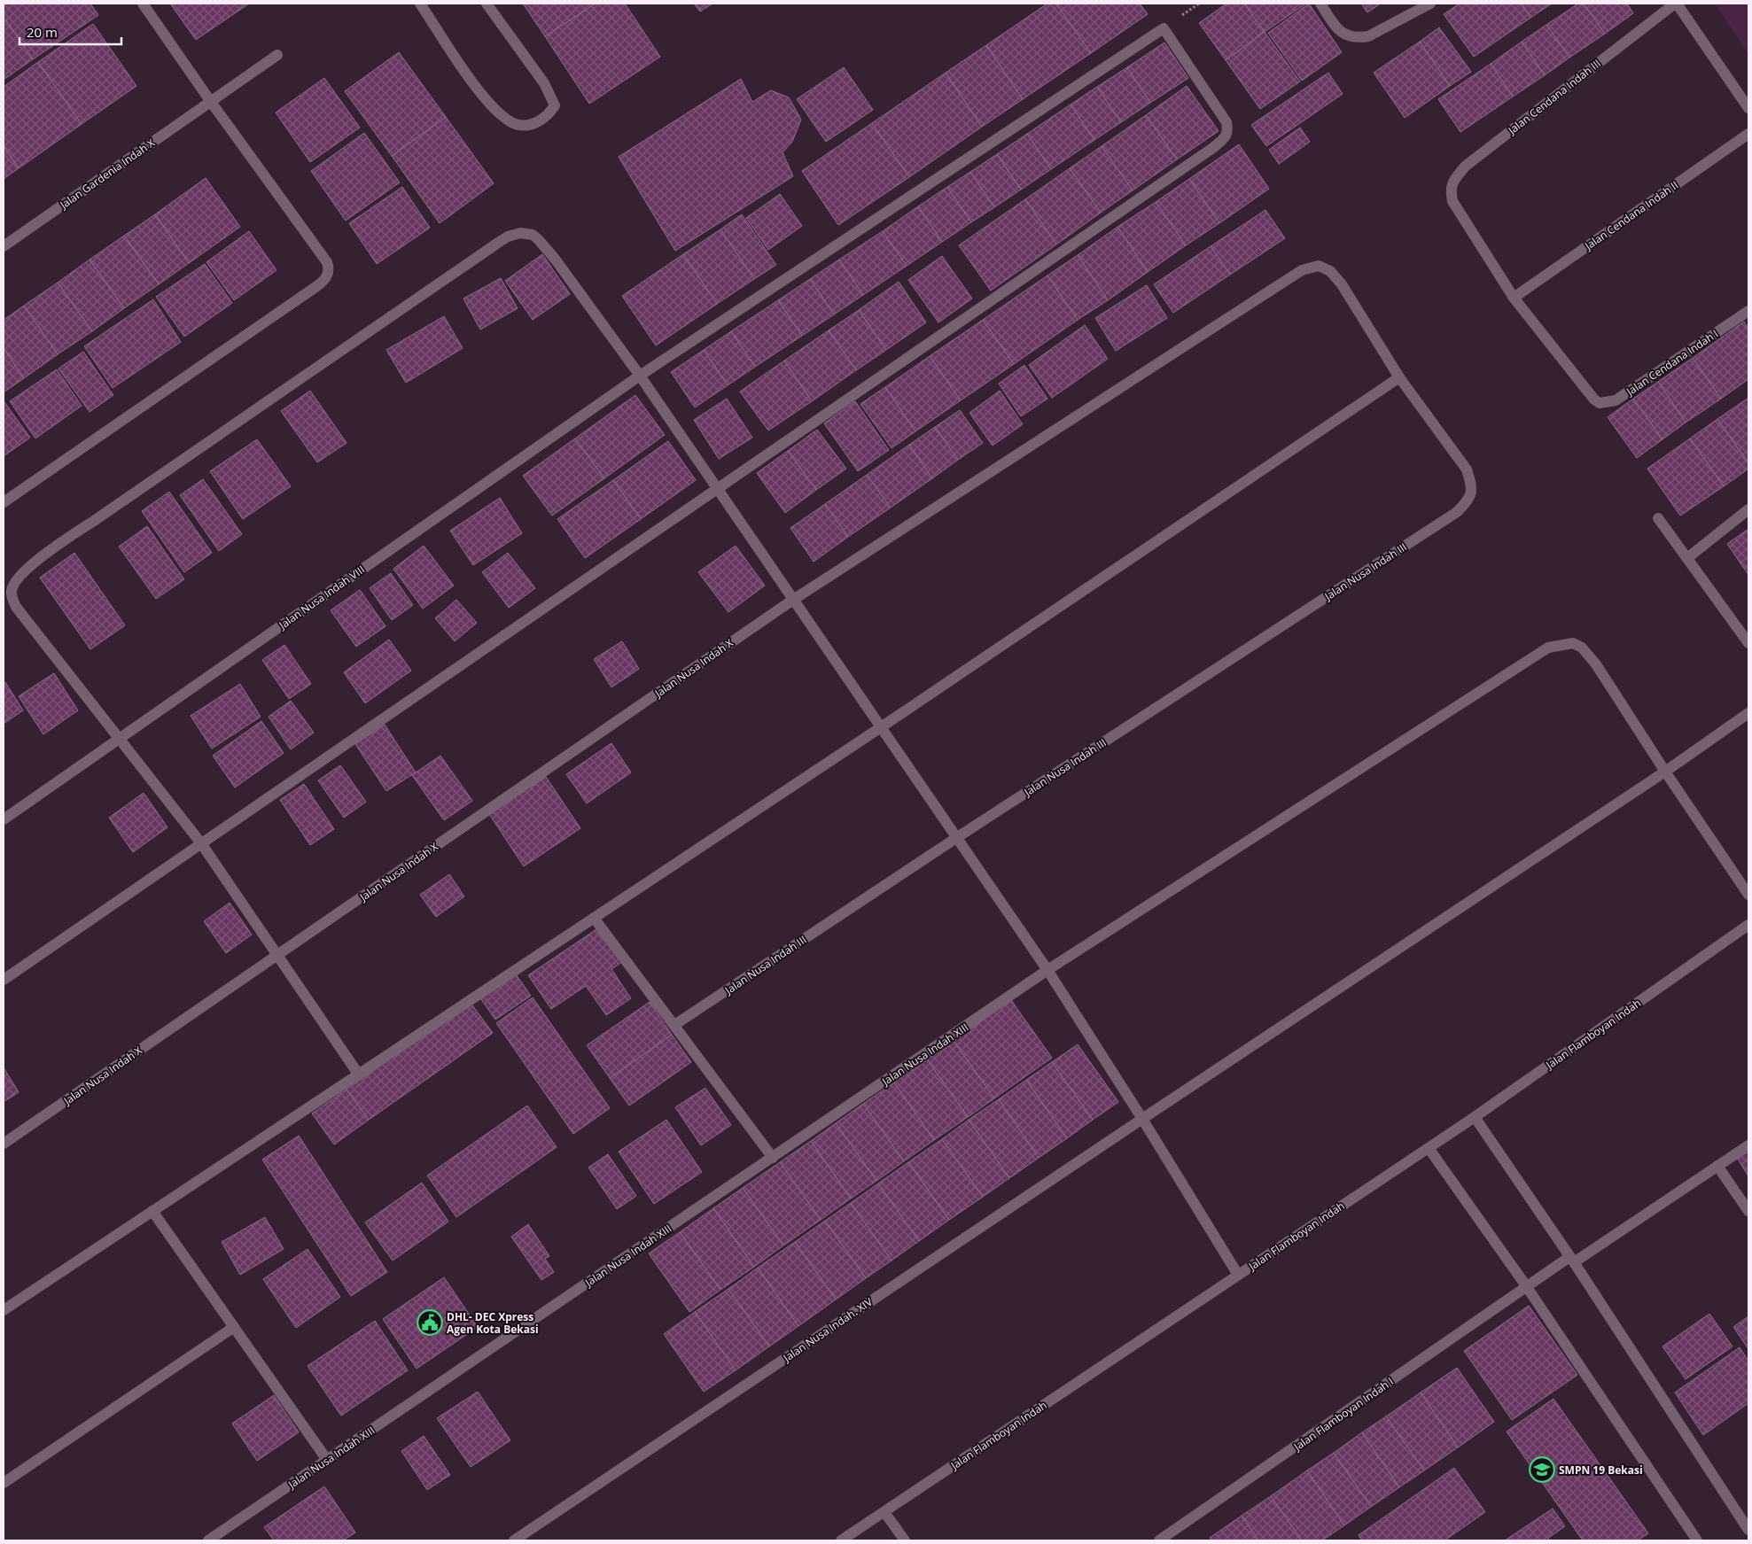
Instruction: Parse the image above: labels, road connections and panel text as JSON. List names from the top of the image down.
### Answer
{
  "streets": {
    "street": [
      "Jalan Cendana Indah III",
      "Jalan Gardenia Indah X",
      "Jalan Cendana Indah II",
      "Jalan Cendana Indah I",
      "Jalan Nusa Indah III",
      "Jalan Nusa Indah VIII",
      "Jalan Nusa Indah X",
      "Jalan Flamboyan Indah",
      "Jalan Nusa Indah XIII",
      "Jalan Nusa Indah. XIV",
      "Jalan Flamboyan Indah I"
    ]
  },
  "crossings": [
    ["Jalan Cendana Indah III", "Jalan Cendana Indah II"],
    ["Jalan Cendana Indah III", "Jalan Cendana Indah I"],
    ["Jalan Cendana Indah II", "Jalan Cendana Indah I"],
    ["Jalan Nusa Indah III", "Jalan Nusa Indah X"],
    ["Jalan Nusa Indah XIII", "Jalan Nusa Indah. XIV"]
  ],
  "places": {
    "public building": ["DHL- DEC Xpress Agen Kota Bekasi"],
    "school or university": ["SMPN 19 Bekasi"]
  },
  "scale_bar": "20 m"
}
